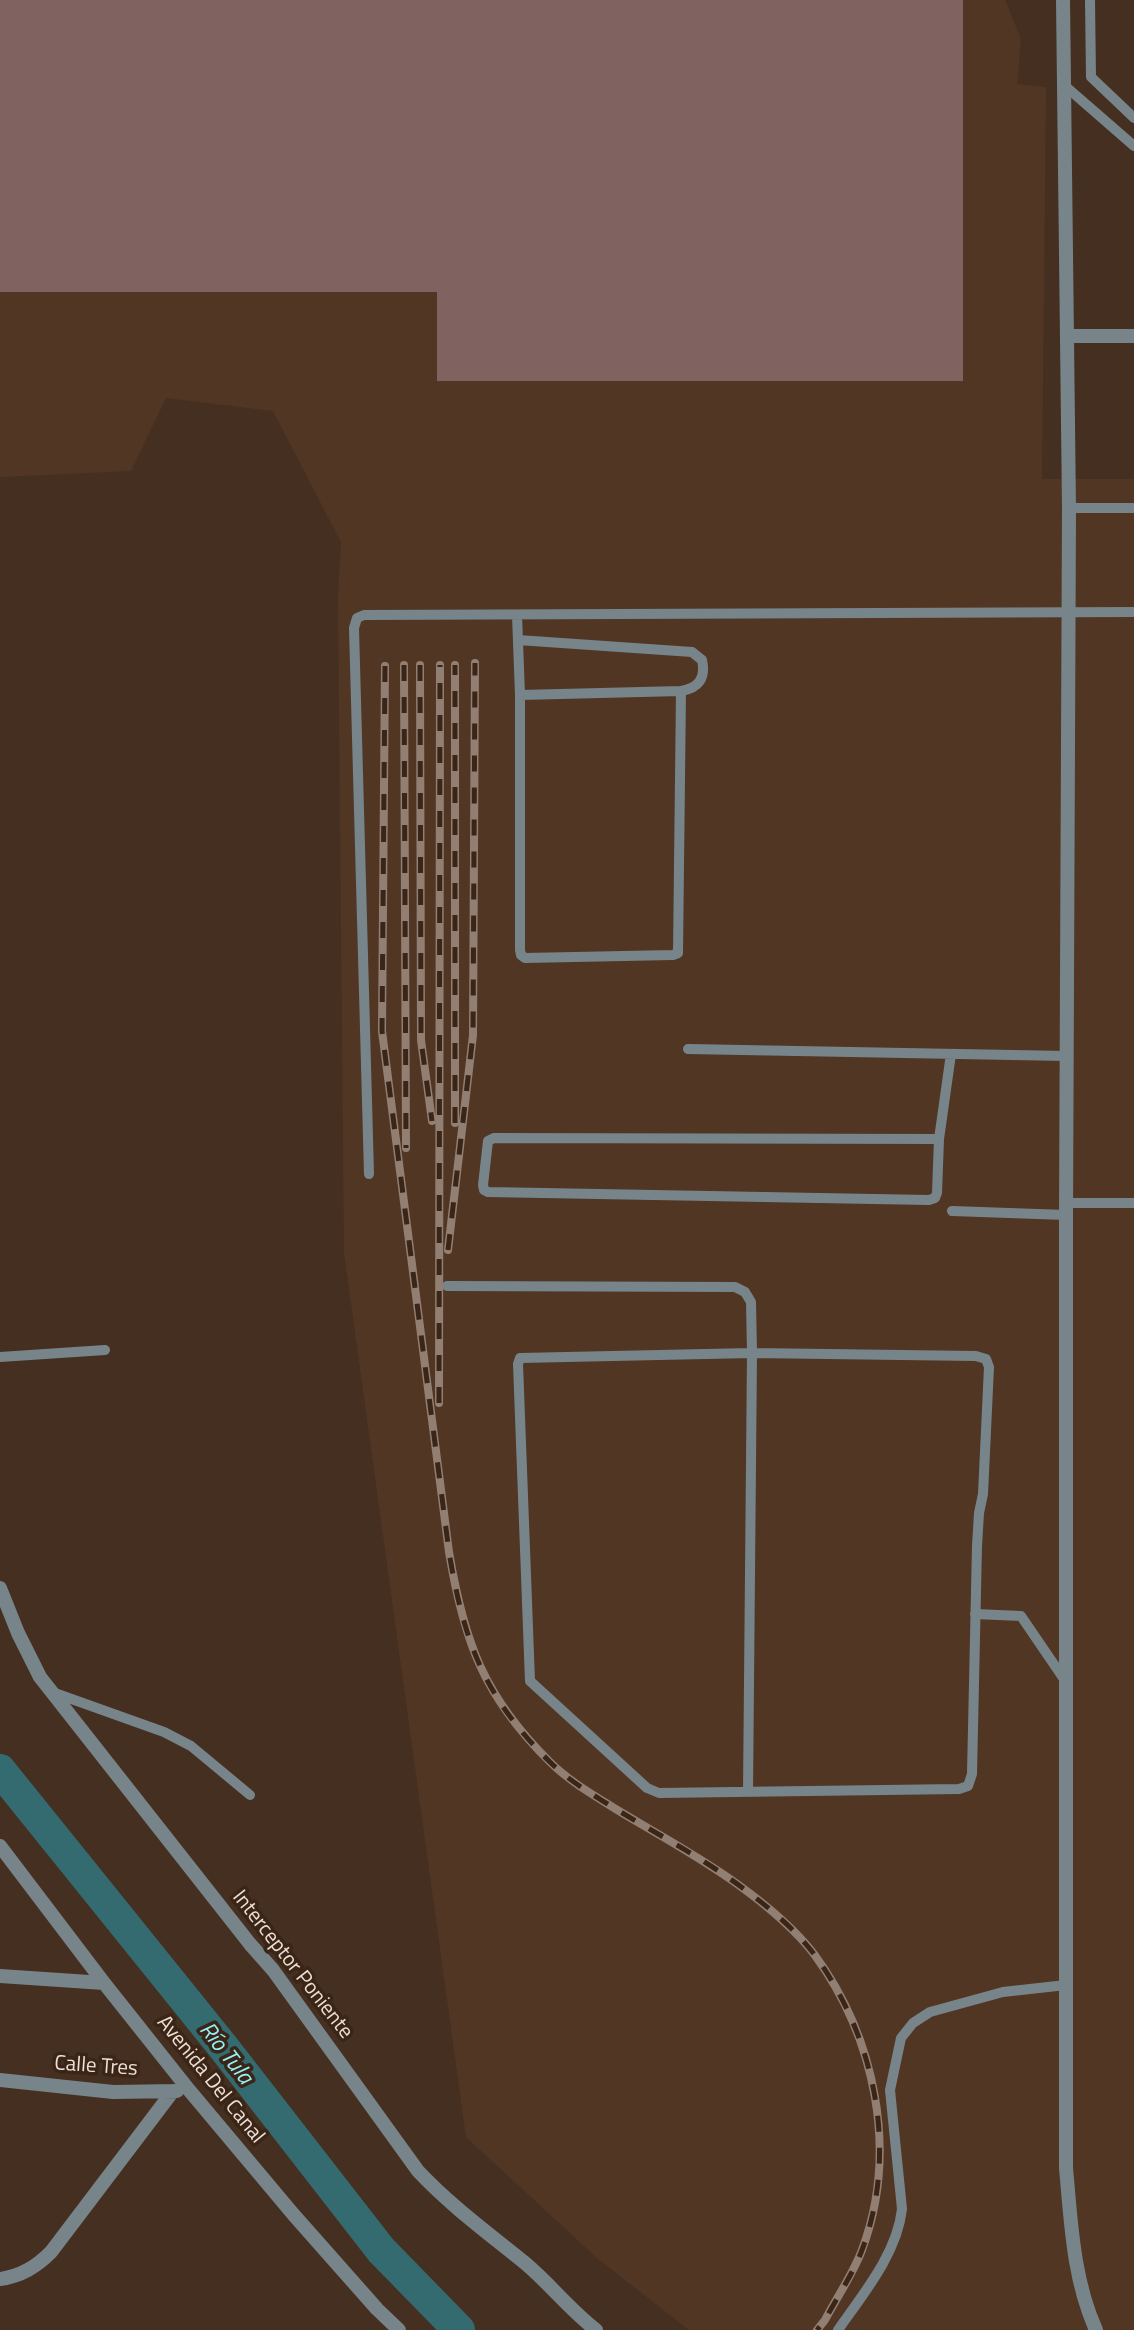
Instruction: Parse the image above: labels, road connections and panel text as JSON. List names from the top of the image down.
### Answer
{
  "streets": {
    "street": ["Interceptor Poniente", "Calle Tres", "Avenida Del Canal"]
  },
  "crossings": [
    ["Calle Tres", "Avenida Del Canal"]
  ],
  "water": ["Río Tula"]
}
